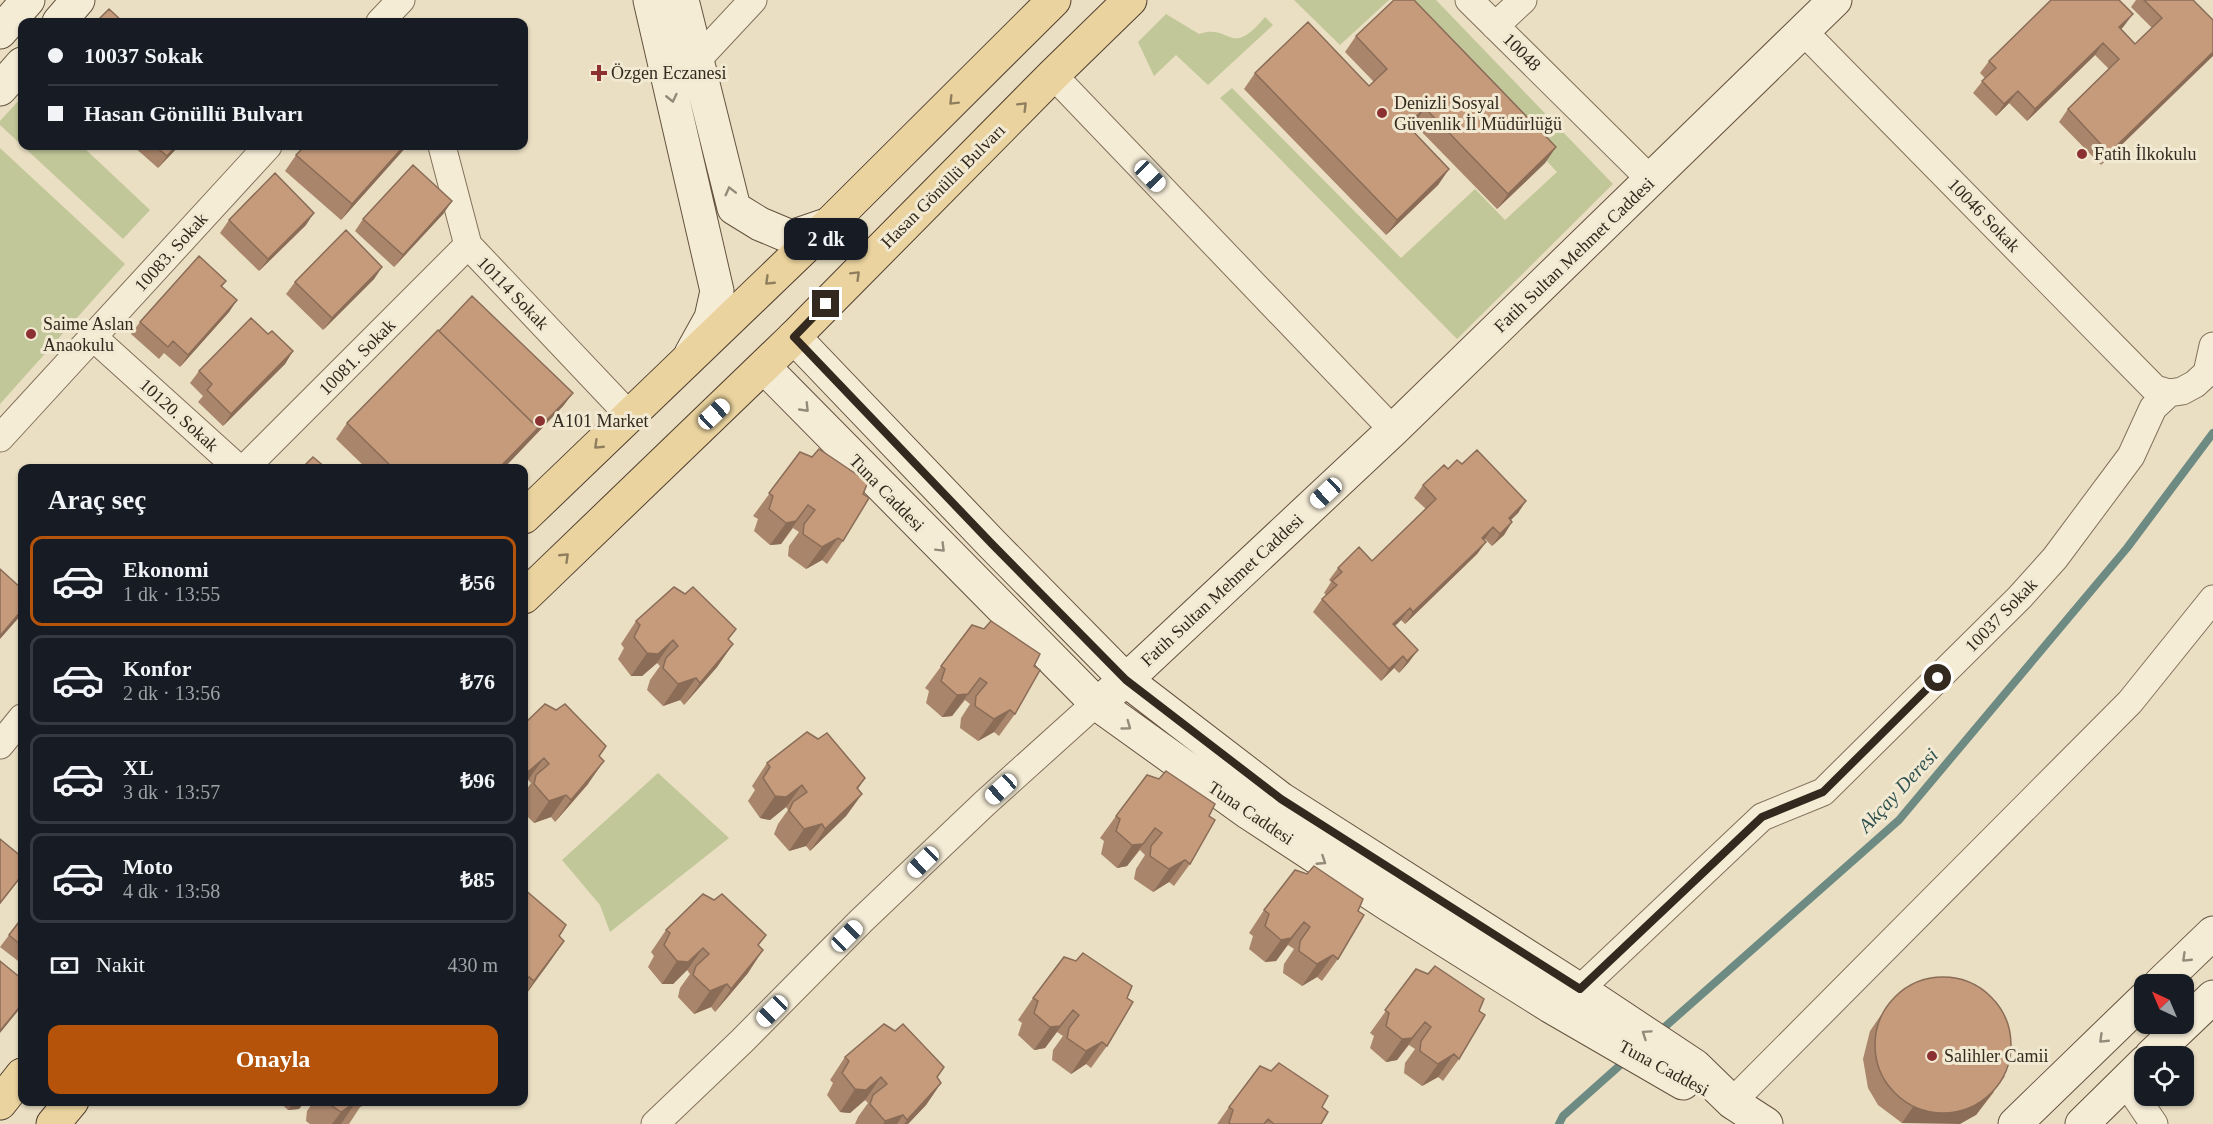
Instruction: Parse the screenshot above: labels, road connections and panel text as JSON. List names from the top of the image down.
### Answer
{
  "streets": {
    "main road": ["Hasan Gönüllü Bulvarı"],
    "street": [
      "10048",
      "10046 Sokak",
      "10083. Sokak",
      "Fatih Sultan Mehmet Caddesi",
      "10114 Sokak",
      "10081. Sokak",
      "10120. Sokak",
      "Tuna Caddesi",
      "10037 Sokak"
    ]
  },
  "crossings": [
    ["10048", "Fatih Sultan Mehmet Caddesi"],
    ["Hasan Gönüllü Bulvarı", "Tuna Caddesi"],
    ["10046 Sokak", "Fatih Sultan Mehmet Caddesi"],
    ["10046 Sokak", "10037 Sokak"],
    ["10083. Sokak", "10120. Sokak"],
    ["Fatih Sultan Mehmet Caddesi", "Tuna Caddesi"],
    ["10114 Sokak", "10081. Sokak"],
    ["Tuna Caddesi", "10037 Sokak"]
  ],
  "water": ["Akçay Deresi"],
  "places": {
    "health": ["Özgen Eczanesi"],
    "other": [
      "Denizli Sosyal Güvenlik İl Müdürlüğü",
      "Fatih İlkokulu",
      "Saime Aslan Anaokulu",
      "A101 Market",
      "Salihler Camii"
    ]
  },
  "north": "top left",
  "page": {
    "banner": ["10037 Sokak", "Hasan Gönüllü Bulvarı"],
    "bubble": "2 dk",
    "heading": "Araç seç",
    "list": [
      {
        "name": "Ekonomi",
        "note": "1 dk · 13:55",
        "value": "₺56"
      },
      {
        "name": "Konfor",
        "note": "2 dk · 13:56",
        "value": "₺76"
      },
      {
        "name": "XL",
        "note": "3 dk · 13:57",
        "value": "₺96"
      },
      {
        "name": "Moto",
        "note": "4 dk · 13:58",
        "value": "₺85"
      }
    ],
    "pay": ["Nakit", "430 m"],
    "buttons": "Onayla"
  }
}
